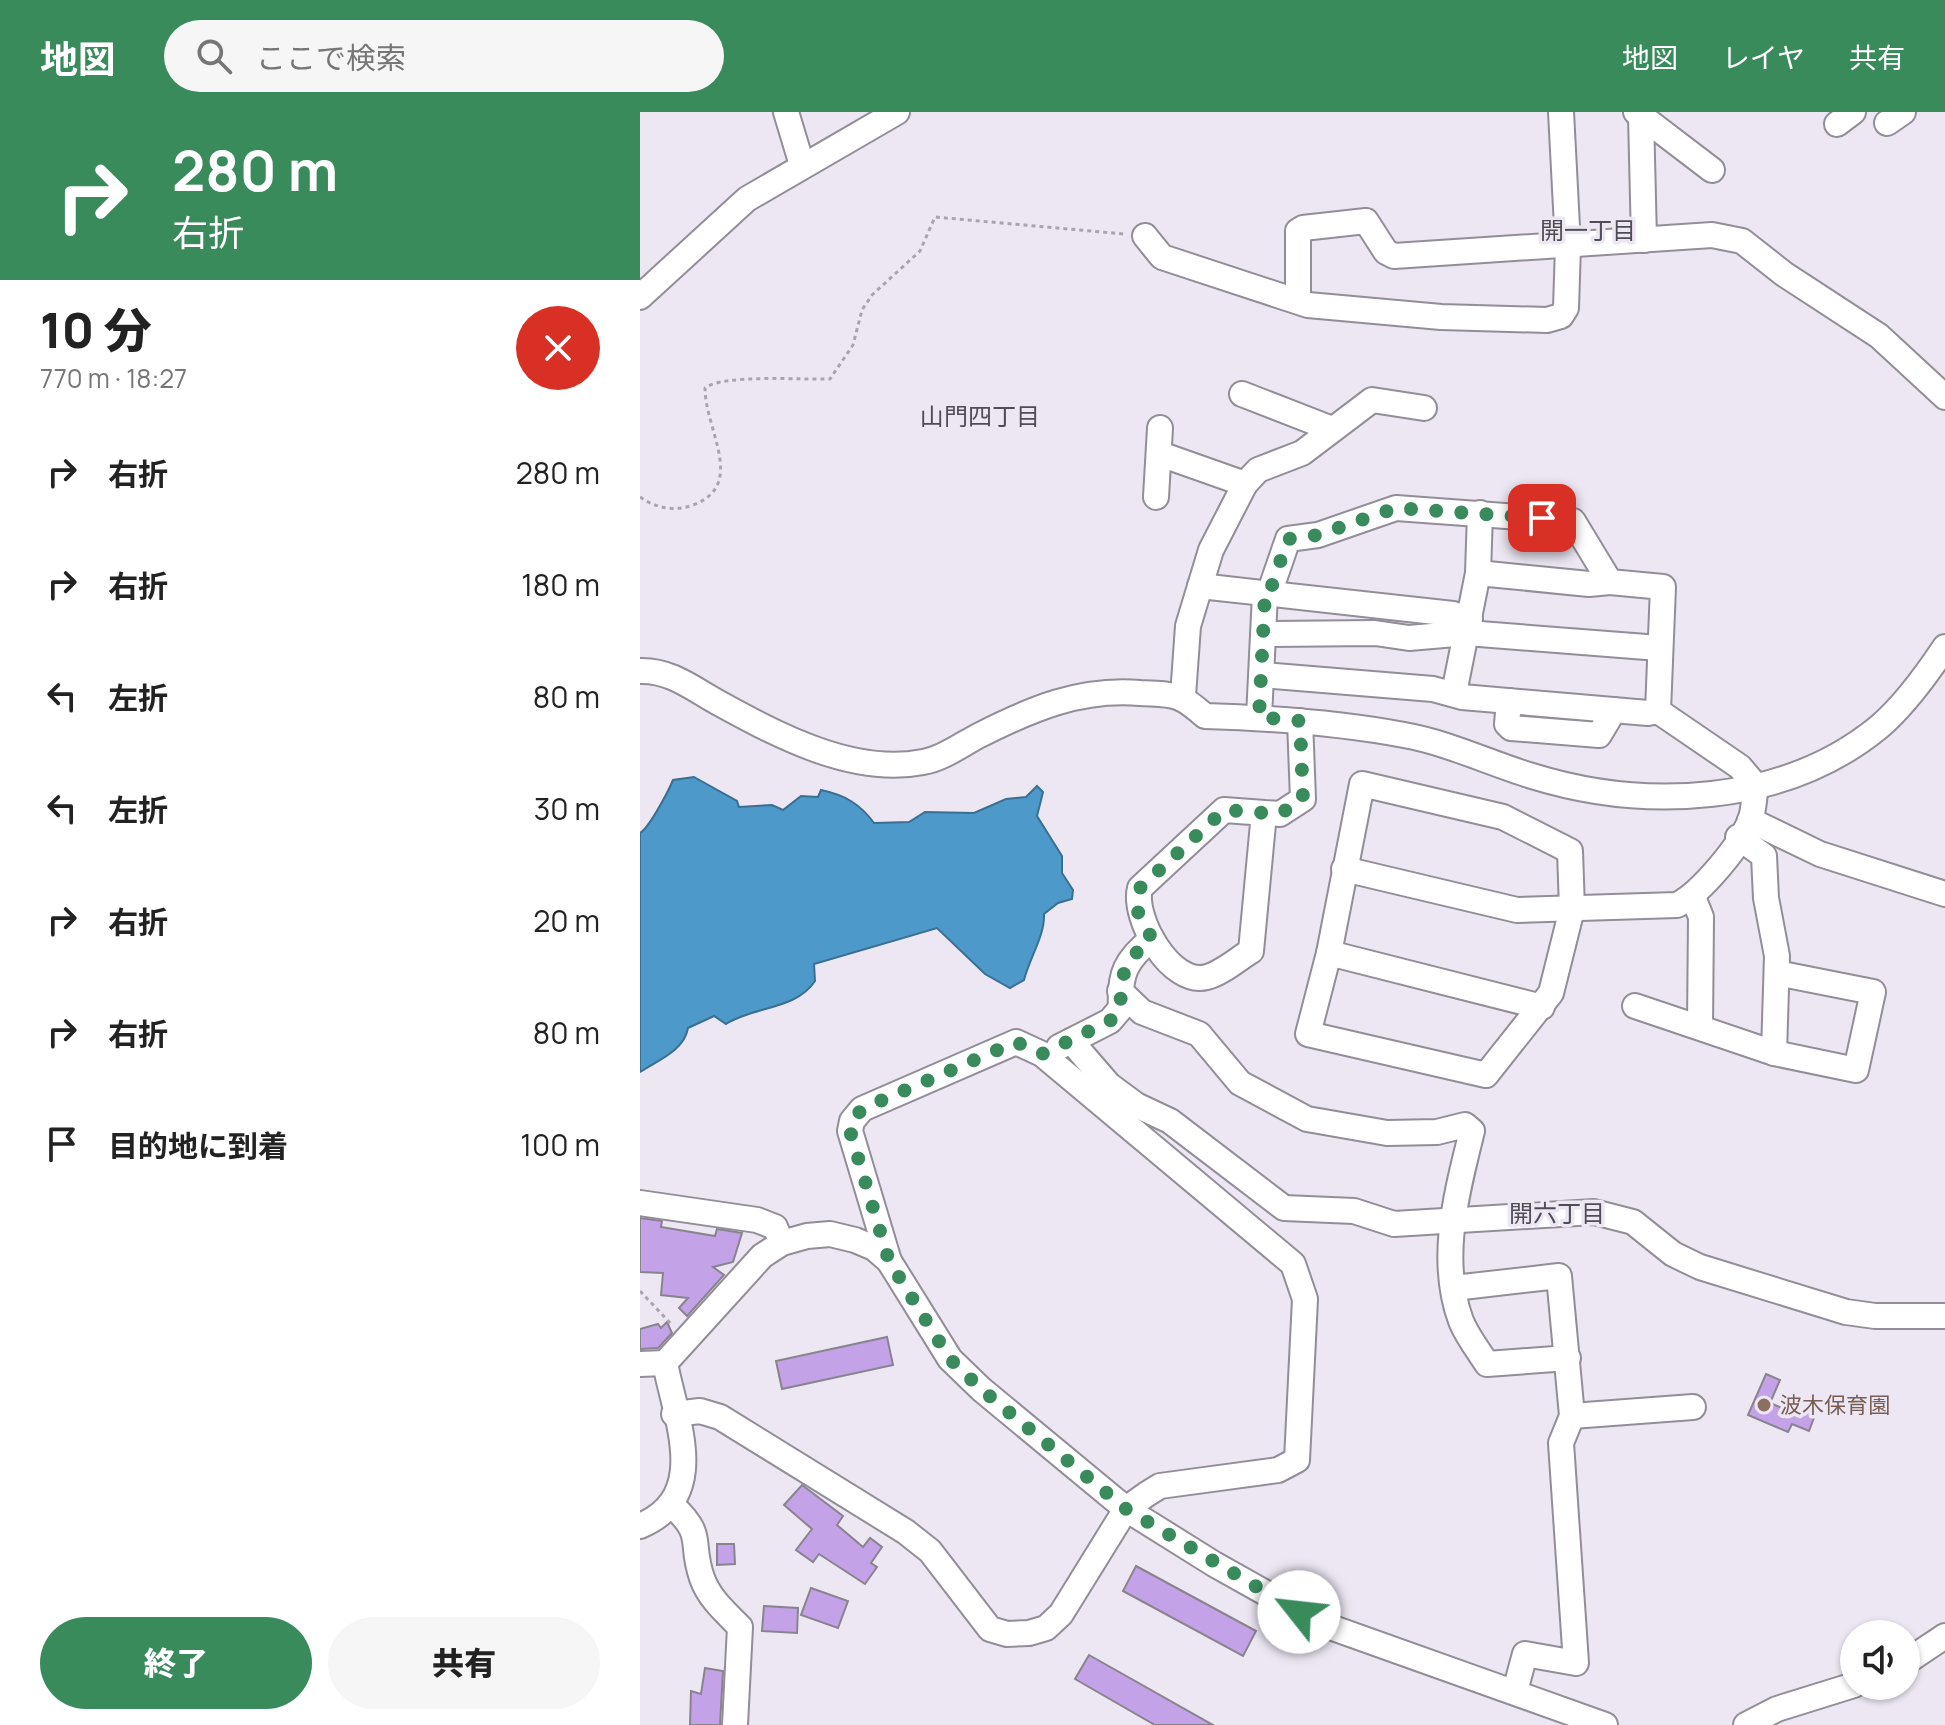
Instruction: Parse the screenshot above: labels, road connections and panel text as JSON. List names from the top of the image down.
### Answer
{
  "districts": ["開一丁目", "山門四丁目", "開六丁目"],
  "places": ["波木保育園"],
  "page": {
    "header": "地図",
    "search": "ここで検索",
    "nav": ["地図", "レイヤ", "共有"],
    "turn": ["280 m", "右折"],
    "heading": ["10 分", "770 m · 18:27"],
    "list": [
      {
        "name": "右折",
        "value": "280 m"
      },
      {
        "name": "右折",
        "value": "180 m"
      },
      {
        "name": "左折",
        "value": "80 m"
      },
      {
        "name": "左折",
        "value": "30 m"
      },
      {
        "name": "右折",
        "value": "20 m"
      },
      {
        "name": "右折",
        "value": "80 m"
      },
      {
        "name": "目的地に到着",
        "value": "100 m"
      }
    ],
    "buttons": ["終了", "共有"]
  }
}
